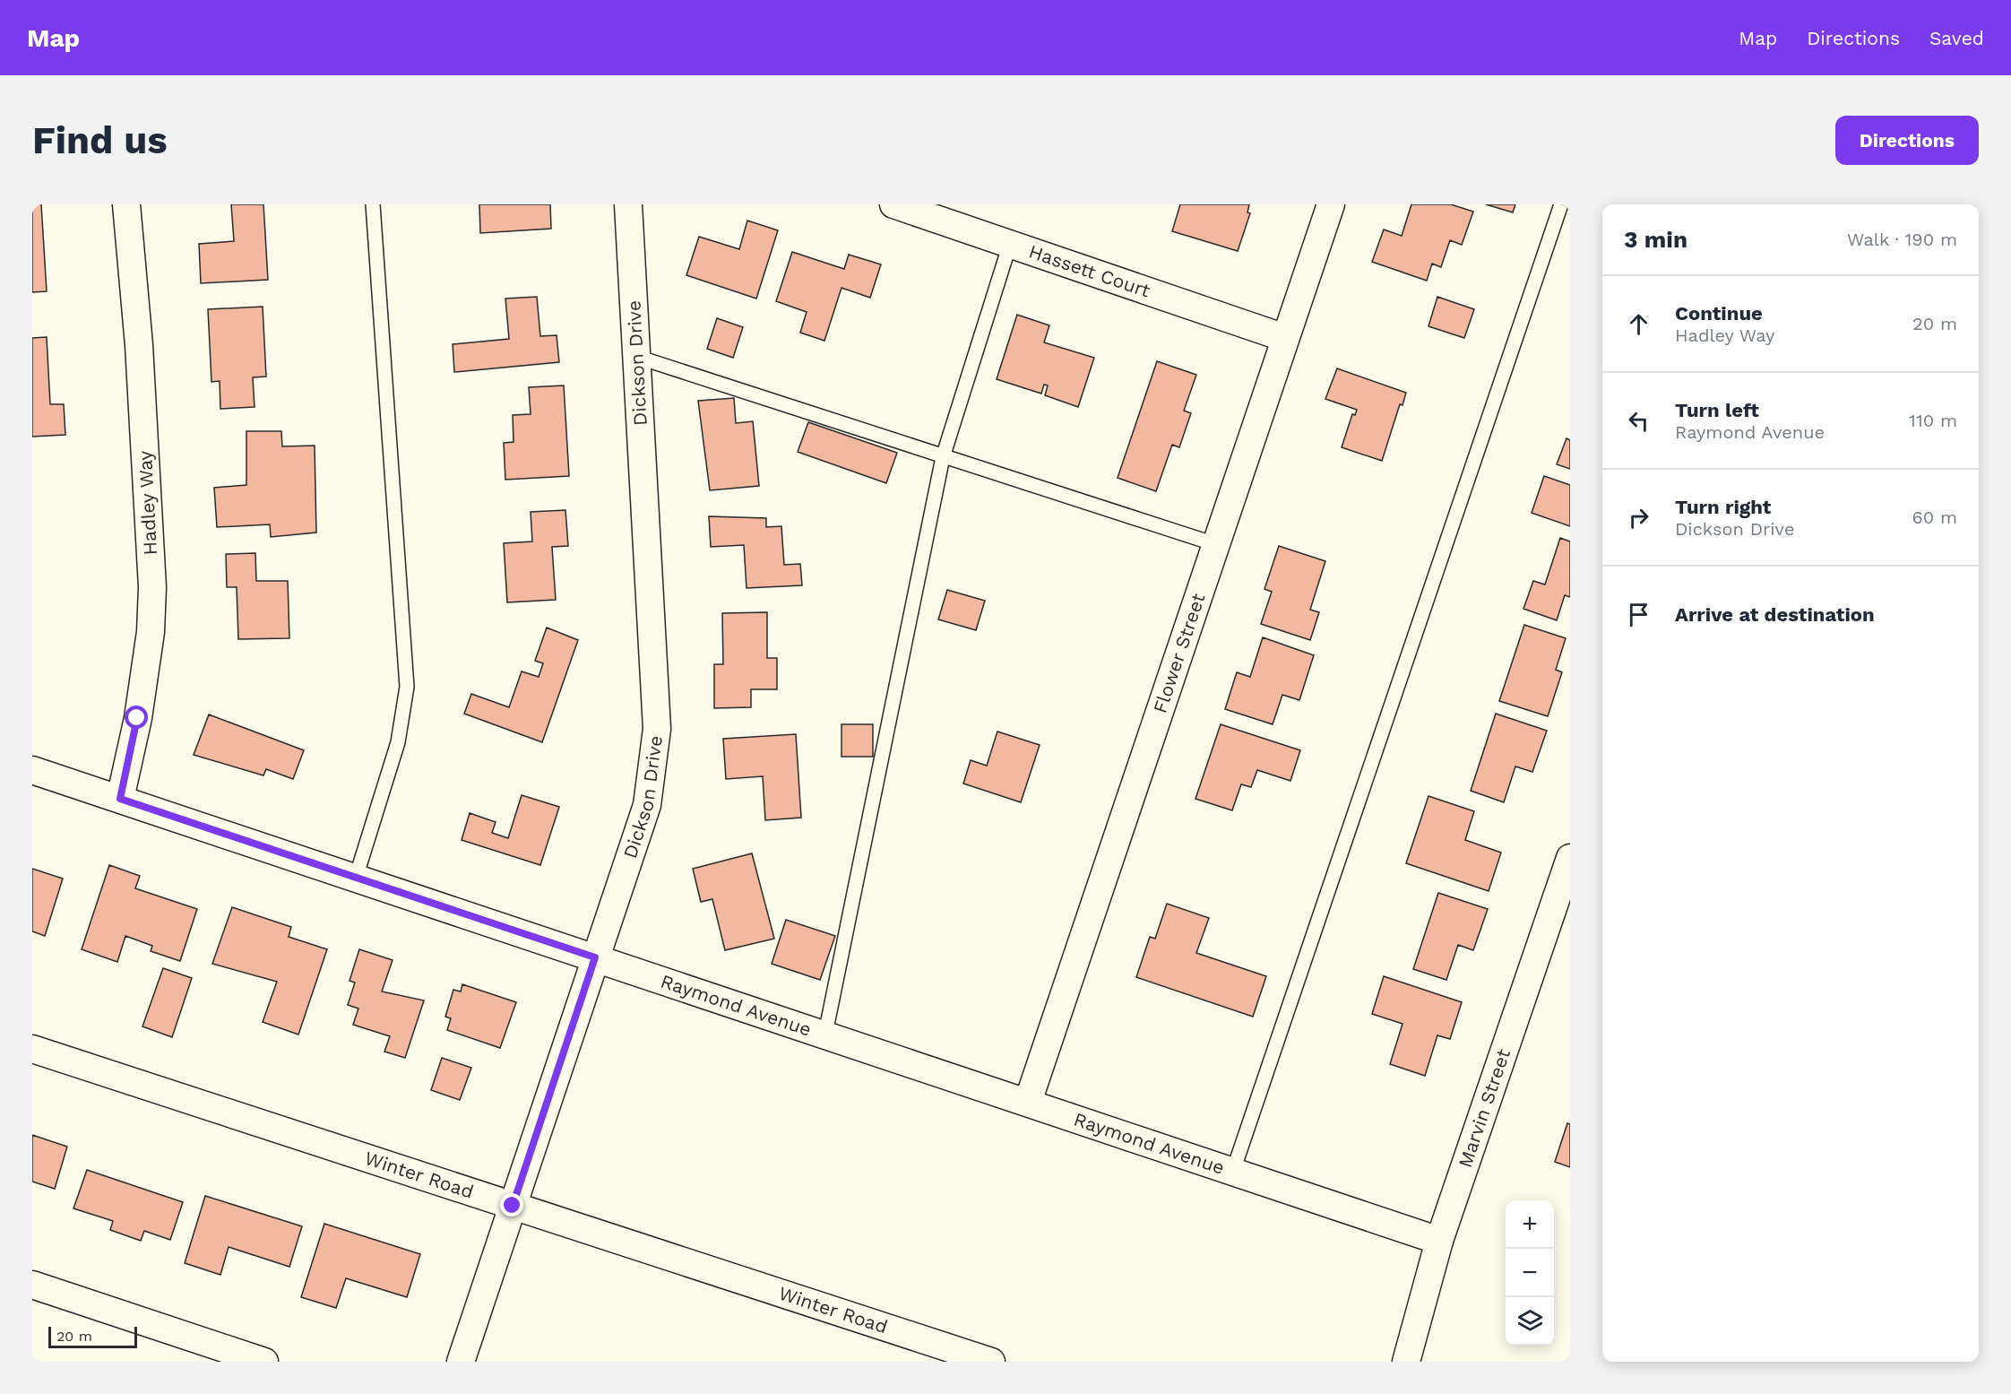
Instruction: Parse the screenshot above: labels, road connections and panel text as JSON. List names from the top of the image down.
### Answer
{
  "streets": {
    "street": [
      "Hassett Court",
      "Dickson Drive",
      "Hadley Way",
      "Flower Street",
      "Raymond Avenue",
      "Marvin Street",
      "Winter Road"
    ]
  },
  "crossings": [
    ["Hassett Court", "Flower Street"],
    ["Dickson Drive", "Raymond Avenue"],
    ["Dickson Drive", "Winter Road"],
    ["Hadley Way", "Raymond Avenue"],
    ["Flower Street", "Raymond Avenue"],
    ["Raymond Avenue", "Marvin Street"]
  ],
  "scale_bar": "20 m",
  "page": {
    "header": "Map",
    "nav": ["Map", "Directions", "Saved"],
    "buttons": "Directions",
    "title": "Find us",
    "heading": ["3 min", "Walk · 190 m"],
    "list": [
      ["Continue", "Hadley Way", "20 m"],
      ["Turn left", "Raymond Avenue", "110 m"],
      ["Turn right", "Dickson Drive", "60 m"],
      "Arrive at destination"
    ],
    "map_buttons": ["+", "−"],
    "scale": "20 m"
  }
}
